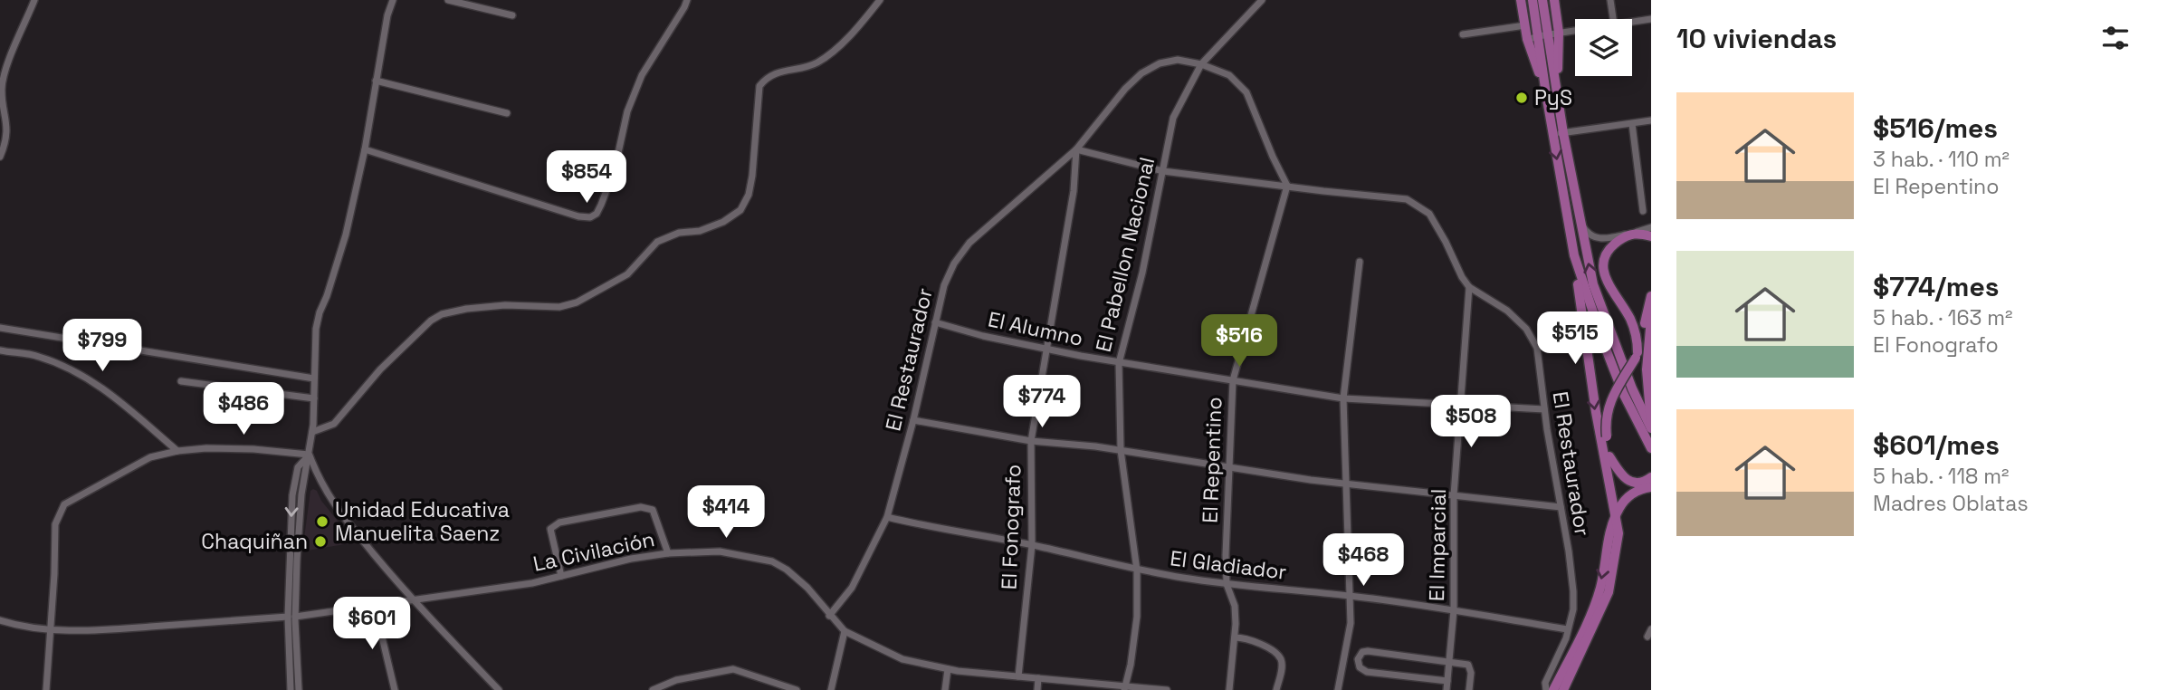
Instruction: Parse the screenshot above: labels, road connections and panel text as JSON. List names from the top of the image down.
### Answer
{
  "streets": {
    "street": [
      "El Pabellon Nacional",
      "El Alumno",
      "El Restaurador",
      "El Repentino",
      "El Fonografo",
      "El Imparcial",
      "La Civilación",
      "El Gladiador"
    ]
  },
  "crossings": [
    ["El Pabellon Nacional", "El Alumno"],
    ["El Pabellon Nacional", "El Restaurador"],
    ["El Pabellon Nacional", "La Civilación"],
    ["El Pabellon Nacional", "El Gladiador"],
    ["El Alumno", "El Restaurador"],
    ["El Alumno", "El Repentino"],
    ["El Alumno", "El Fonografo"],
    ["El Alumno", "El Imparcial"],
    ["El Restaurador", "El Repentino"],
    ["El Restaurador", "El Fonografo"],
    ["El Restaurador", "El Imparcial"],
    ["El Restaurador", "La Civilación"],
    ["El Restaurador", "El Gladiador"],
    ["El Repentino", "El Gladiador"],
    ["El Fonografo", "La Civilación"],
    ["El Fonografo", "El Gladiador"],
    ["El Imparcial", "El Gladiador"]
  ],
  "places": ["PyS", "Unidad Educativa Manuelita Saenz", "Chaquiñan"],
  "page": {
    "heading": "10 viviendas",
    "list": [
      {
        "name": "$516/mes",
        "note": "3 hab. · 110 m² · El Repentino"
      },
      {
        "name": "$774/mes",
        "note": "5 hab. · 163 m² · El Fonografo"
      },
      {
        "name": "$601/mes",
        "note": "5 hab. · 118 m² · Madres Oblatas"
      }
    ],
    "price": [
      "$854",
      "$515",
      "$516",
      "$799",
      "$774",
      "$486",
      "$508",
      "$414",
      "$468",
      "$601"
    ]
  }
}
